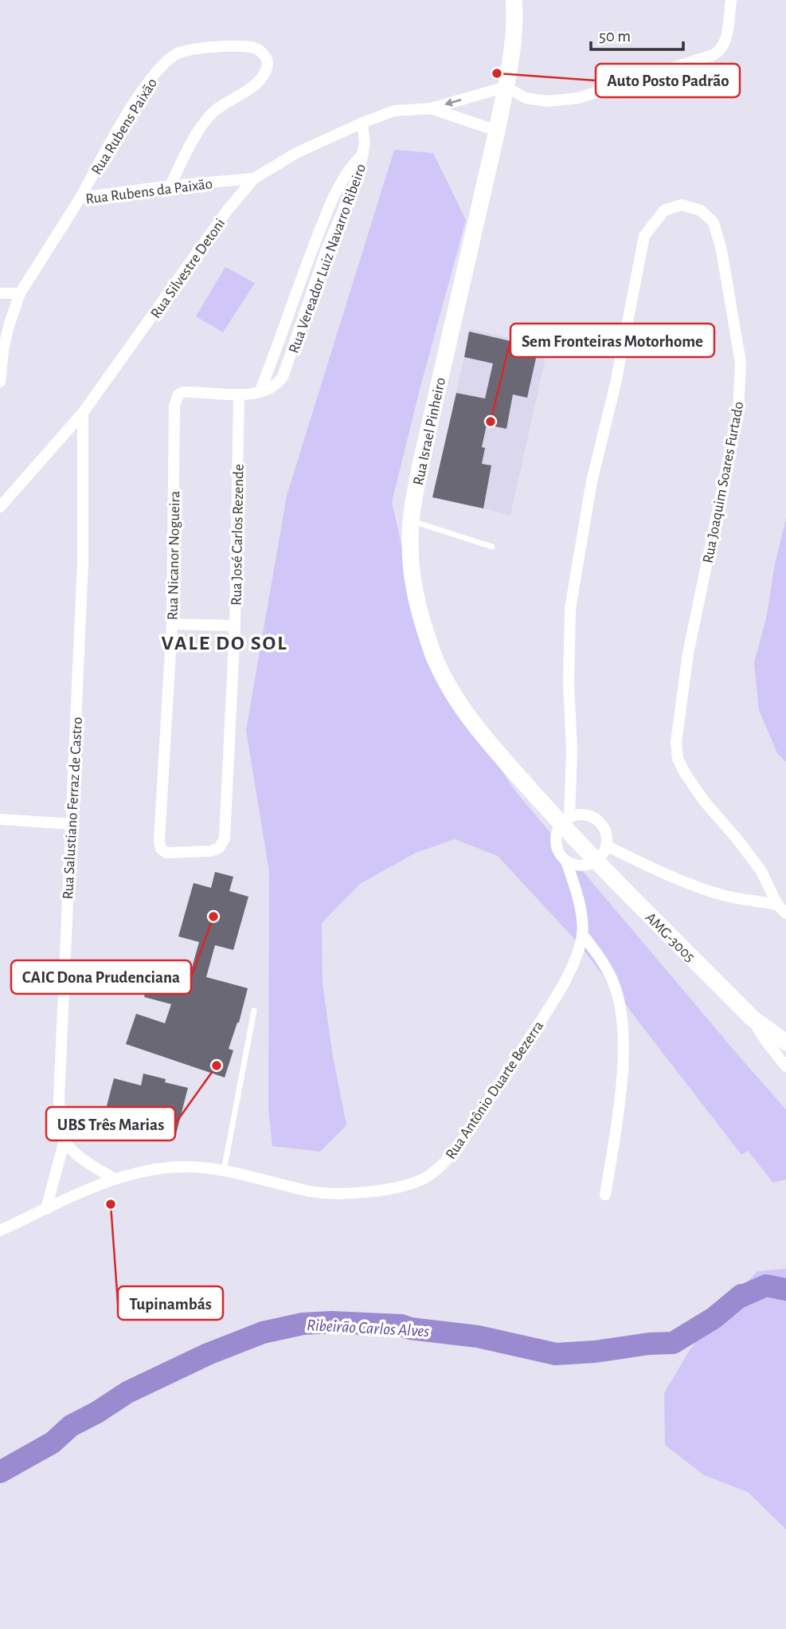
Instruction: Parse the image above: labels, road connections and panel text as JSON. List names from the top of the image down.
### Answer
{
  "streets": {
    "main road": ["Rua Israel Pinheiro", "AMG-3005"],
    "street": [
      "Rua Rubens Paixão",
      "Rua Rubens da Paixão",
      "Rua Vereador Luiz Navarro Ribeiro",
      "Rua Silvestre Detoni",
      "Rua Joaquim Soares Furtado",
      "Rua José Carlos Rezende",
      "Rua Nicanor Nogueira",
      "Rua Salustiano Ferraz de Castro",
      "Rua Antônio Duarte Bezerra"
    ]
  },
  "crossings": [
    ["Rua Rubens Paixão", "Rua Rubens da Paixão"],
    ["Rua Rubens da Paixão", "Rua Silvestre Detoni"],
    ["Rua Vereador Luiz Navarro Ribeiro", "Rua Silvestre Detoni"],
    ["Rua Vereador Luiz Navarro Ribeiro", "Rua José Carlos Rezende"],
    ["Rua Vereador Luiz Navarro Ribeiro", "Rua Nicanor Nogueira"],
    ["Rua Silvestre Detoni", "Rua Israel Pinheiro"],
    ["Rua Silvestre Detoni", "Rua Salustiano Ferraz de Castro"],
    ["Rua Israel Pinheiro", "Rua Joaquim Soares Furtado"],
    ["Rua Israel Pinheiro", "AMG-3005"],
    ["Rua Joaquim Soares Furtado", "AMG-3005"],
    ["Rua Joaquim Soares Furtado", "Rua Antônio Duarte Bezerra"],
    ["Rua José Carlos Rezende", "Rua Nicanor Nogueira"]
  ],
  "districts": ["VALE DO SOL"],
  "water": ["Ribeirão Carlos Alves"],
  "places": [
    "Auto Posto Padrão",
    "Sem Fronteiras Motorhome",
    "CAIC Dona Prudenciana",
    "UBS Três Marias",
    "Tupinambás"
  ],
  "scale_bar": "50 m"
}
